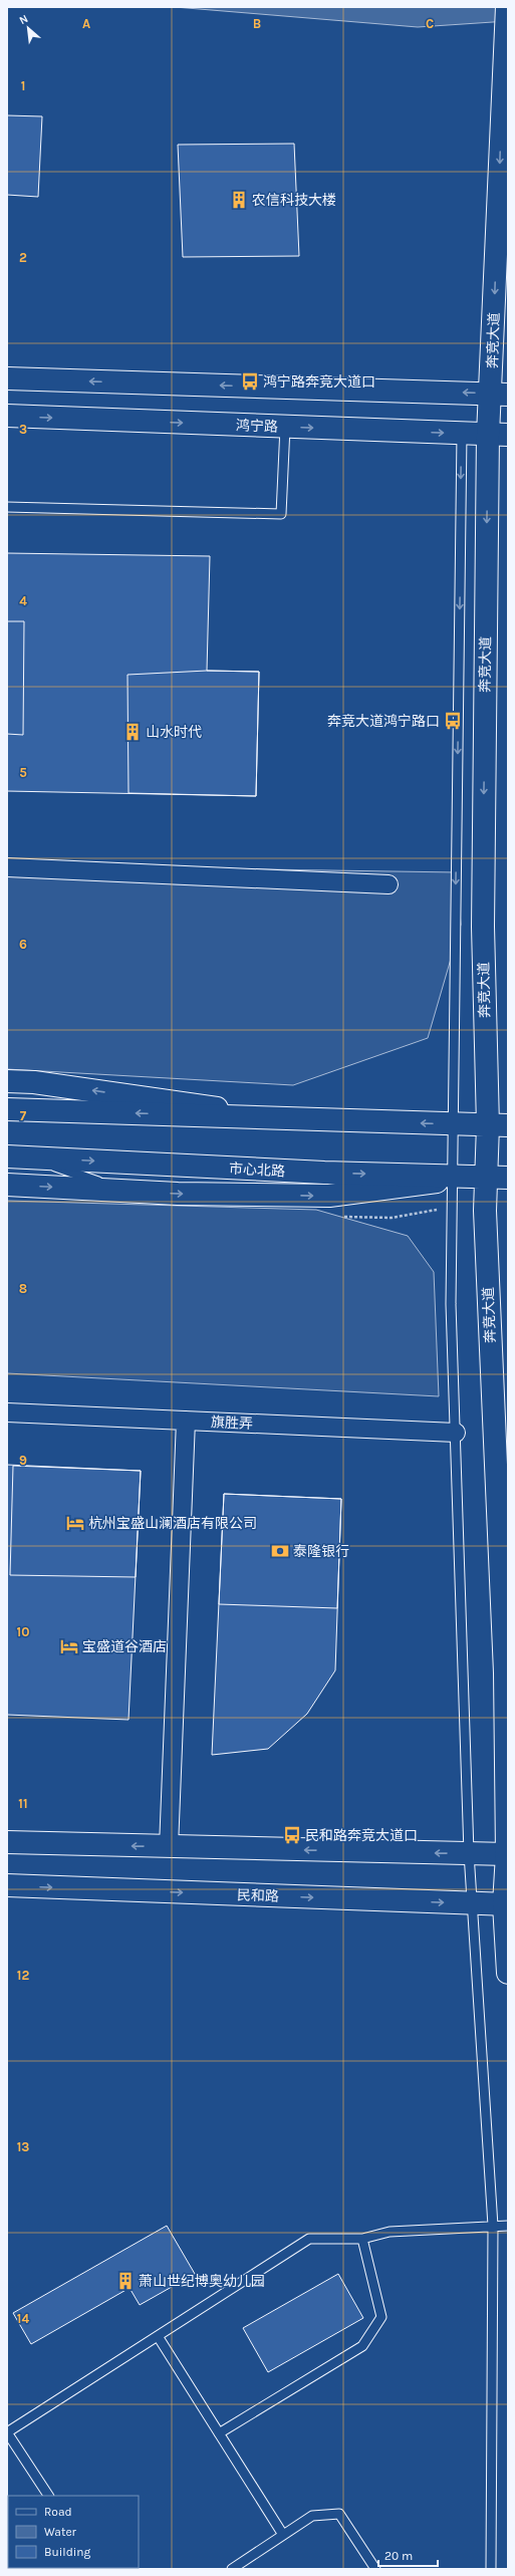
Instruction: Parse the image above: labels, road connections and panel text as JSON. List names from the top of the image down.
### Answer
{
  "streets": {
    "main road": [
      "奔竞大道",
      "鸿宁路",
      "市心北路",
      "民和路"
    ],
    "street": ["旗胜弄"]
  },
  "crossings": [
    ["奔竞大道", "鸿宁路"],
    ["奔竞大道", "市心北路"],
    ["奔竞大道", "民和路"]
  ],
  "one_way": ["奔竞大道"],
  "places": {
    "building": ["农信科技大楼", "山水时代", "萧山世纪博奥幼儿园"],
    "bus stop": ["鸿宁路奔竞大道口", "奔竞大道鸿宁路口", "民和路奔竞大道口"],
    "hotel": ["杭州宝盛山澜酒店有限公司", "宝盛道谷酒店"],
    "bank": ["泰隆银行"]
  },
  "legend": ["Road", "Water", "Building"],
  "scale_bar": "20 m",
  "north": "top left",
  "grid": {
    "columns": ["A", "B", "C"],
    "rows": [
      "1",
      "2",
      "3",
      "4",
      "5",
      "6",
      "7",
      "8",
      "9",
      "10",
      "11",
      "12",
      "13",
      "14"
    ]
  }
}
